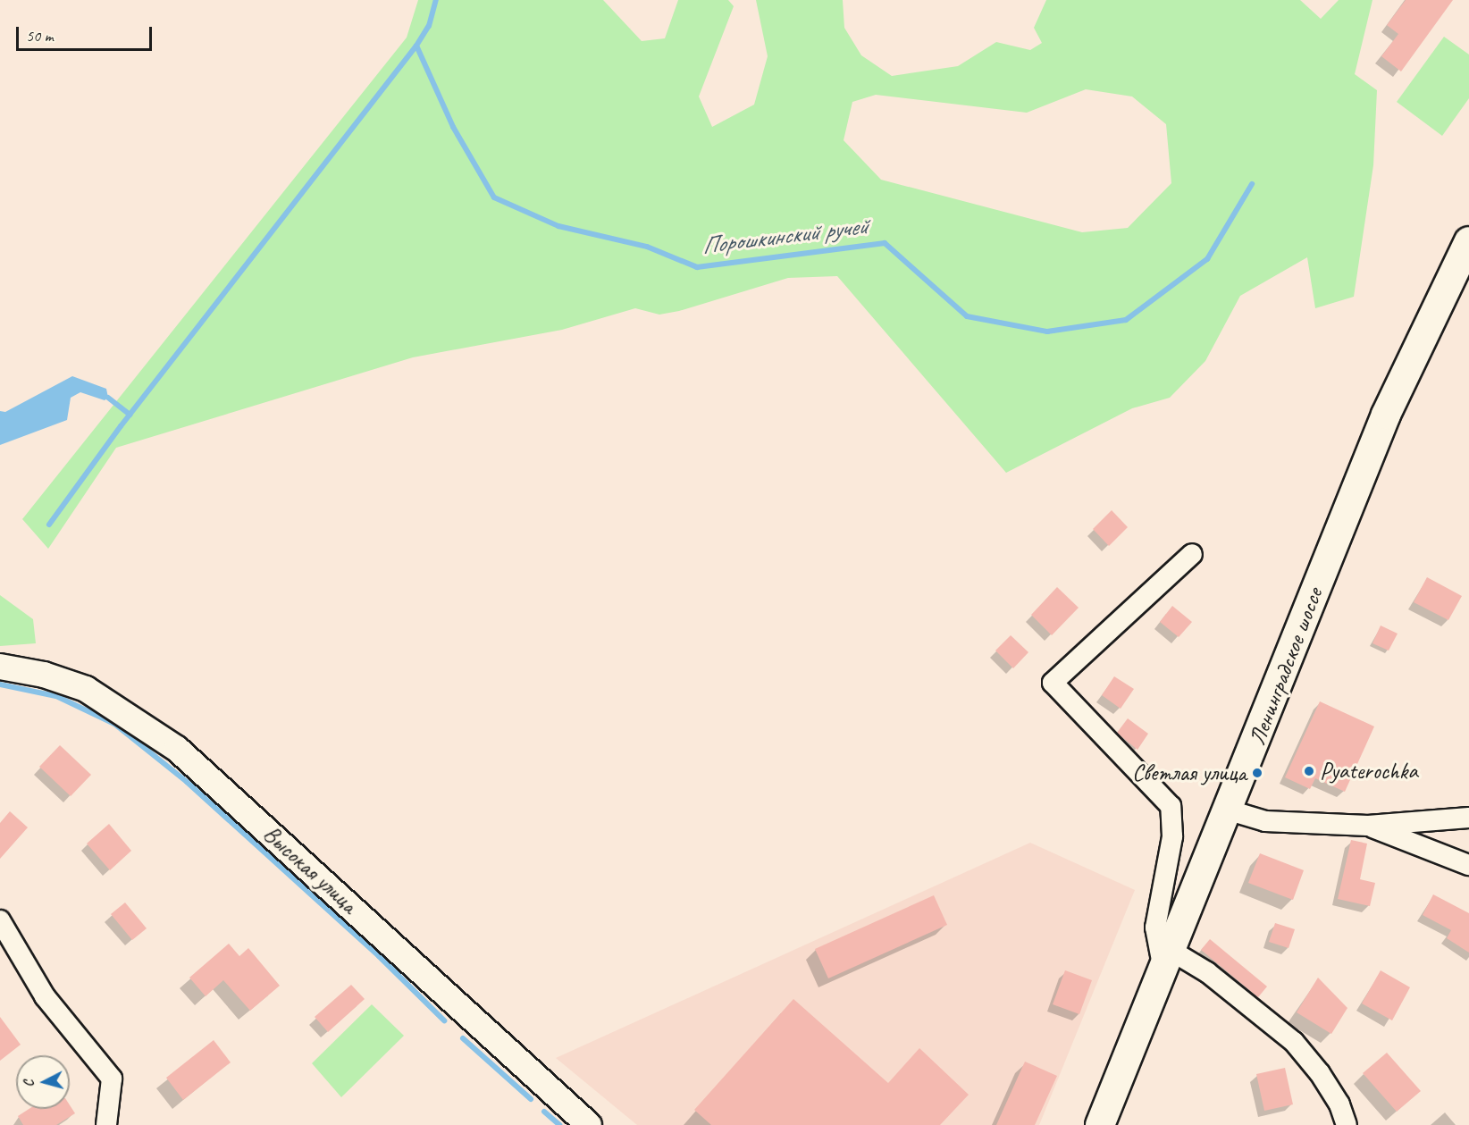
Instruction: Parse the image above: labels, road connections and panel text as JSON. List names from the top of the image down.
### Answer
{
  "streets": {
    "main road": ["Ленинградское шоссе"],
    "street": ["Высокая улица"]
  },
  "water": ["Порошкинский ручей"],
  "places": ["Pyaterochka", "Светлая улица"],
  "scale_bar": "50 m",
  "north": "left"
}
